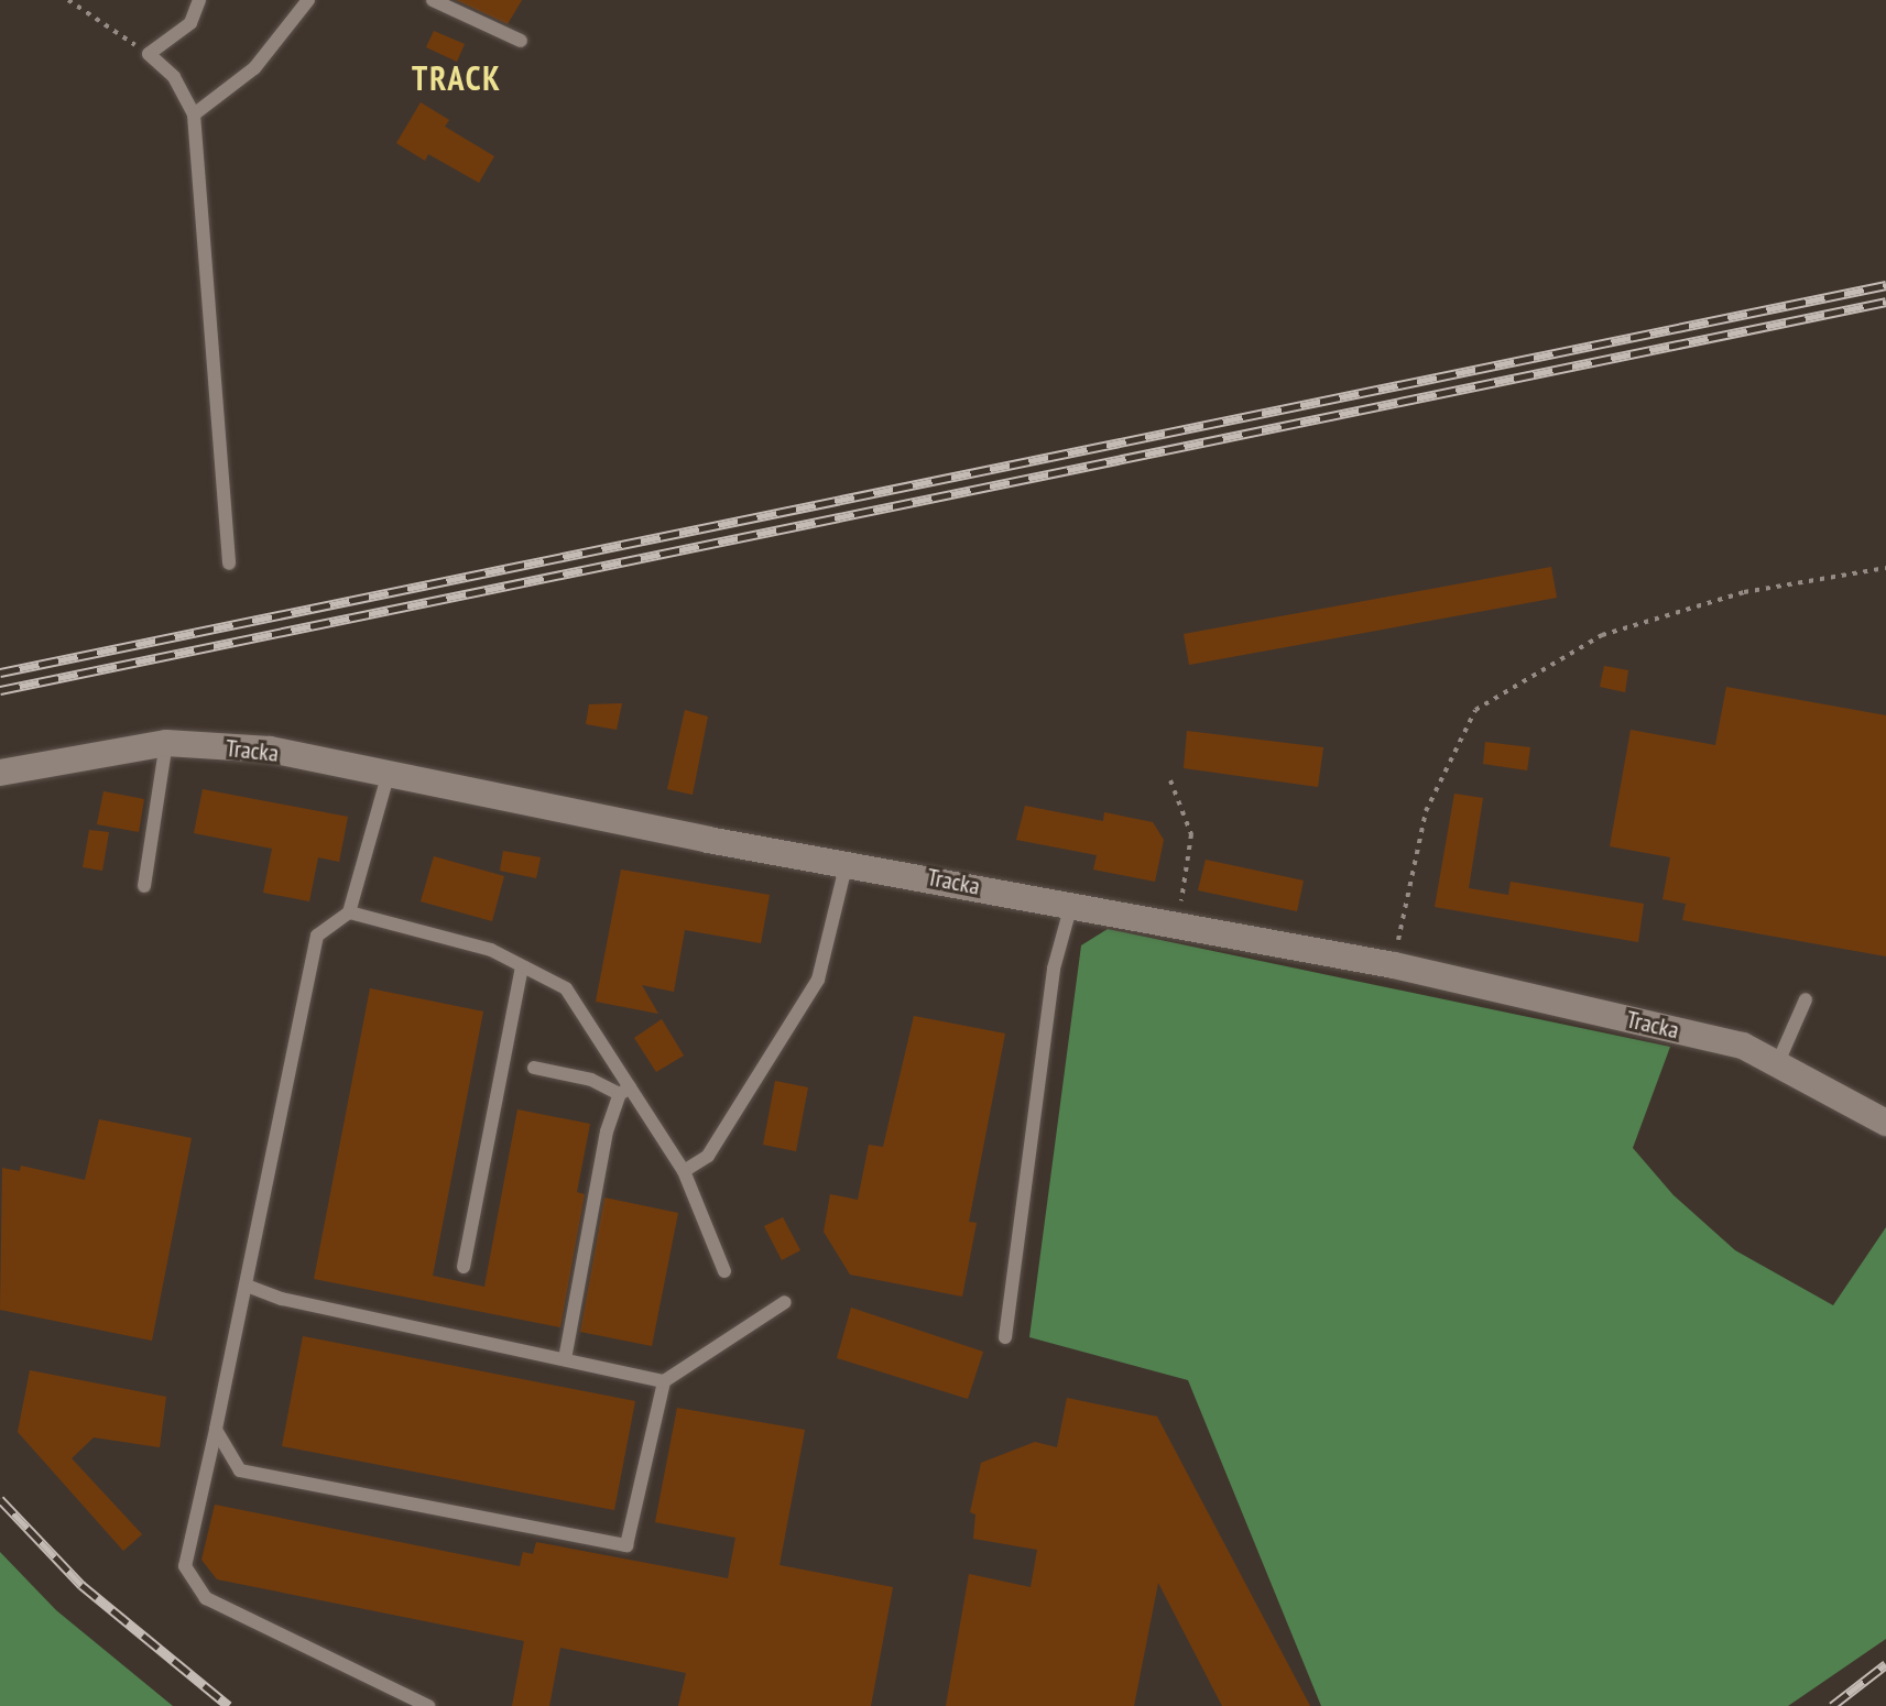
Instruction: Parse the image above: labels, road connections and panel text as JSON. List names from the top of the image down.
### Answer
{
  "streets": {
    "street": ["Tracka"]
  },
  "districts": ["TRACK"]
}
